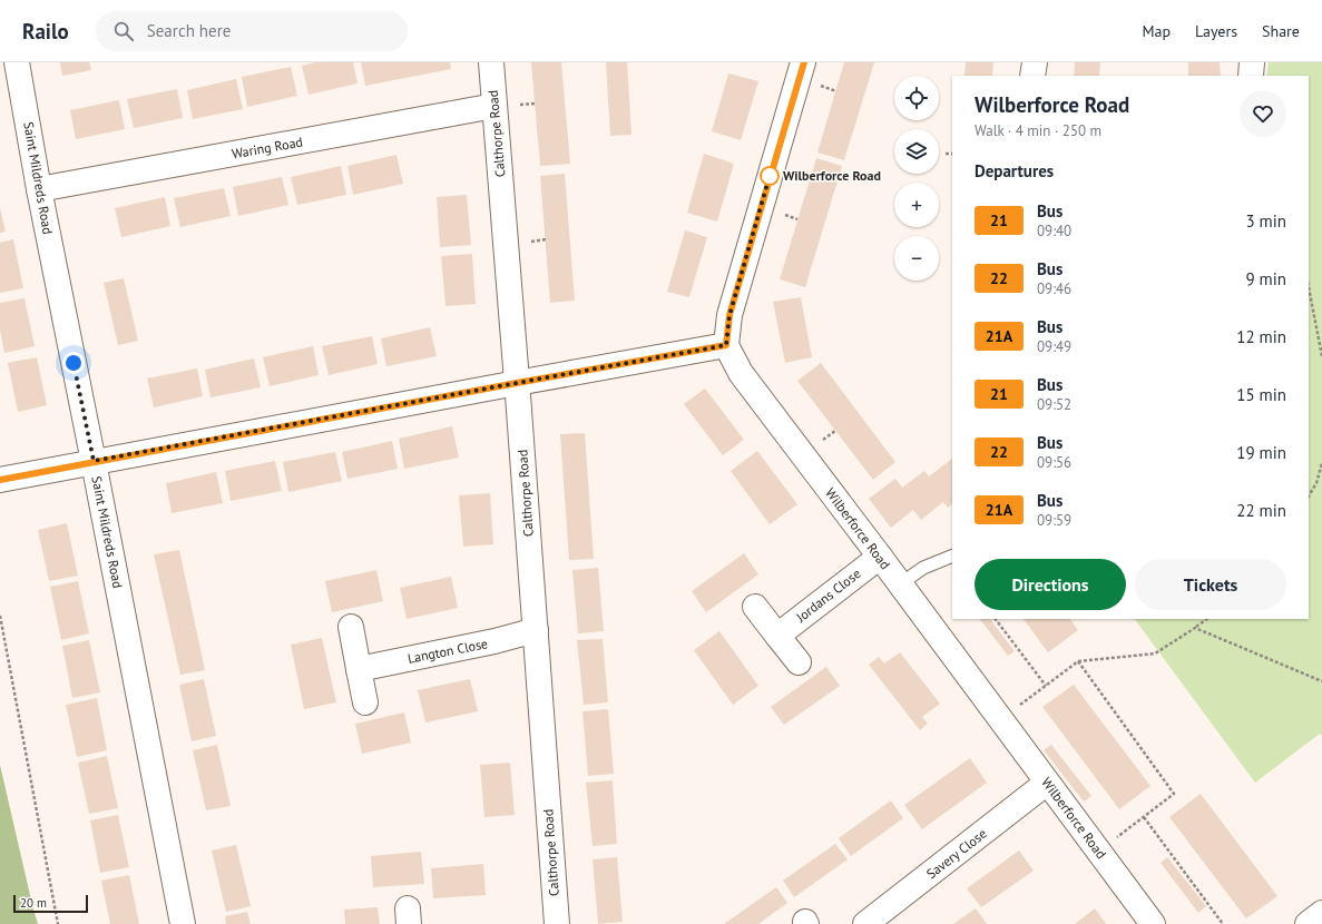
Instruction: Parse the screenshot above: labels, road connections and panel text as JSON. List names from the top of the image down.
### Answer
{
  "streets": {
    "street": [
      "Calthorpe Road",
      "Waring Road",
      "Saint Mildreds Road",
      "Wilberforce Road",
      "Jordans Close",
      "Langton Close",
      "Savery Close"
    ]
  },
  "crossings": [
    ["Calthorpe Road", "Waring Road"],
    ["Calthorpe Road", "Langton Close"],
    ["Waring Road", "Saint Mildreds Road"],
    ["Wilberforce Road", "Jordans Close"],
    ["Wilberforce Road", "Savery Close"]
  ],
  "places": ["Wilberforce Road"],
  "lines": ["bus line 21"],
  "scale_bar": "20 m",
  "page": {
    "header": "Railo",
    "search": "Search here",
    "nav": ["Map", "Layers", "Share"],
    "map_buttons": ["+", "−"],
    "heading": [
      ["Wilberforce Road", "Walk · 4 min · 250 m"],
      "Departures"
    ],
    "list": [
      {
        "mark": "21",
        "name": "Bus",
        "note": "09:40",
        "value": "3 min"
      },
      {
        "mark": "22",
        "name": "Bus",
        "note": "09:46",
        "value": "9 min"
      },
      {
        "mark": "21A",
        "name": "Bus",
        "note": "09:49",
        "value": "12 min"
      },
      {
        "mark": "21",
        "name": "Bus",
        "note": "09:52",
        "value": "15 min"
      },
      {
        "mark": "22",
        "name": "Bus",
        "note": "09:56",
        "value": "19 min"
      },
      {
        "mark": "21A",
        "name": "Bus",
        "note": "09:59",
        "value": "22 min"
      }
    ],
    "buttons": ["Directions", "Tickets"],
    "scale": "20 m"
  }
}
